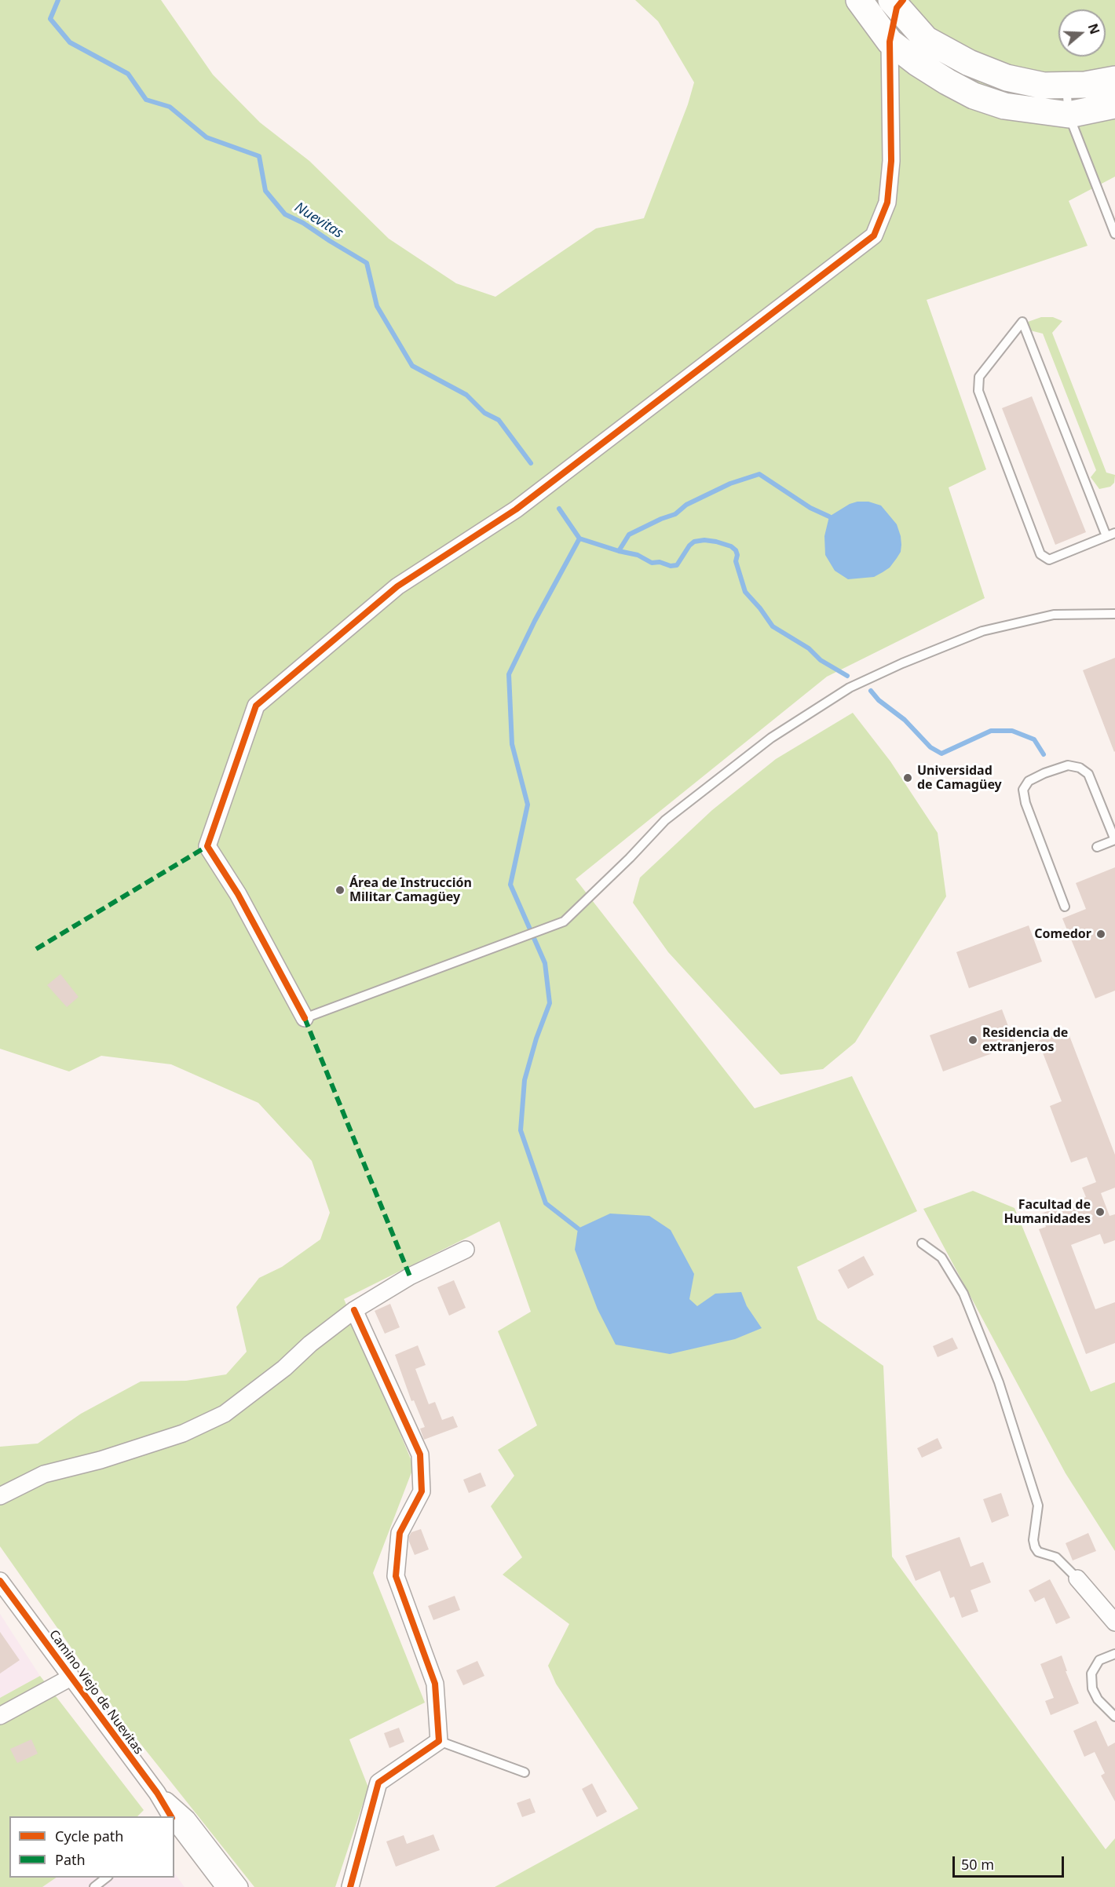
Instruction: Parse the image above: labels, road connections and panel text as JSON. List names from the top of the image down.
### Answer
{
  "streets": {
    "street": ["Camino Viejo de Nuevitas"]
  },
  "water": ["Nuevitas"],
  "places": [
    "Universidad de Camagüey",
    "Área de Instrucción Militar Camagüey",
    "Comedor",
    "Residencia de extranjeros",
    "Facultad de Humanidades"
  ],
  "legend": ["Cycle path", "Path"],
  "scale_bar": "50 m",
  "north": "right"
}
